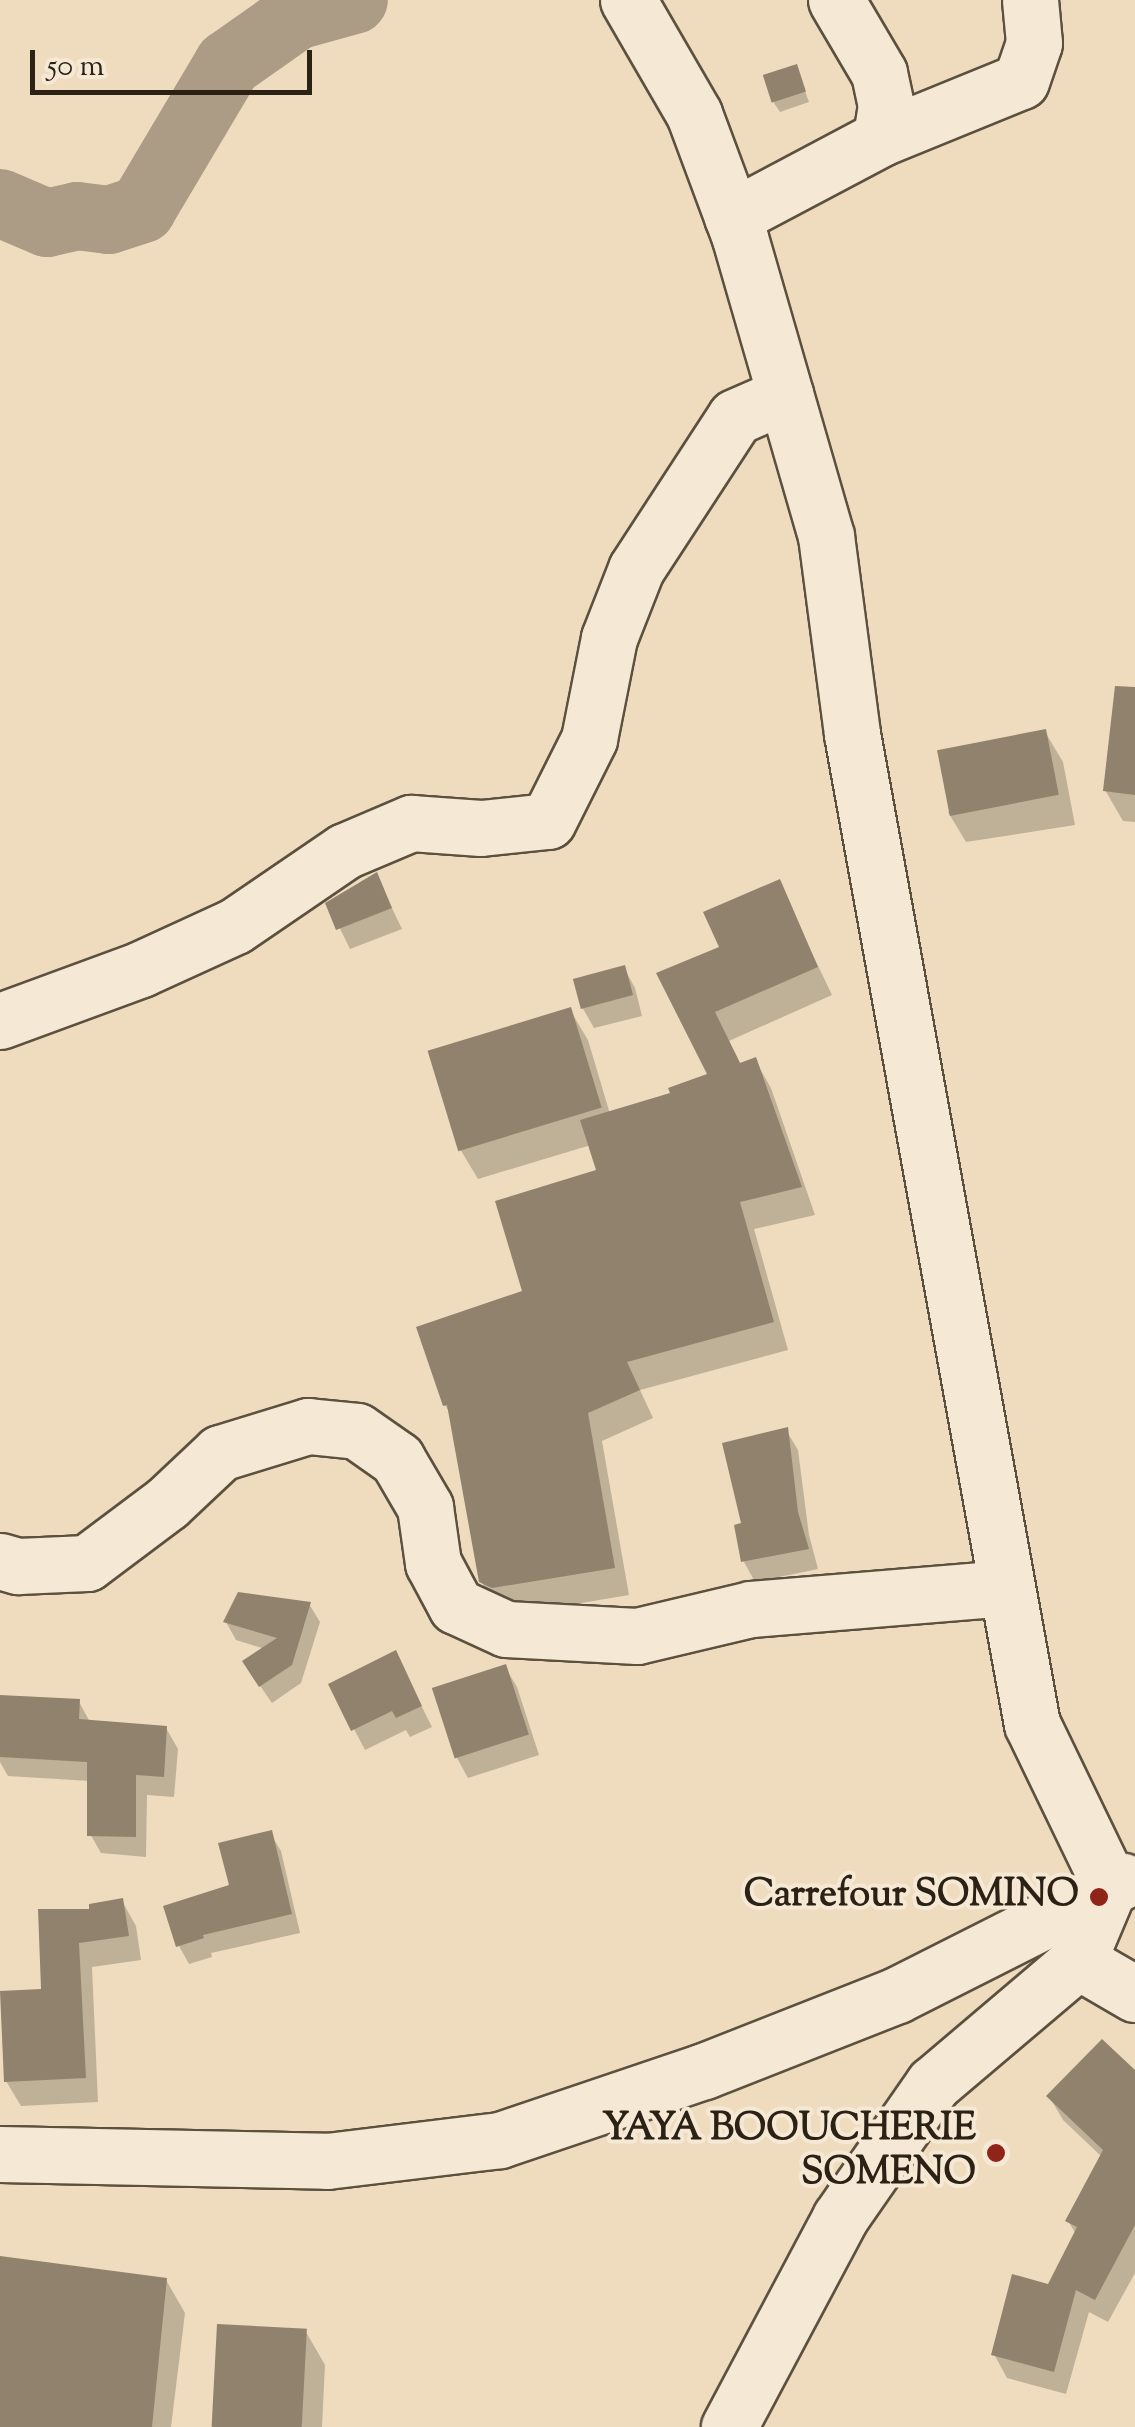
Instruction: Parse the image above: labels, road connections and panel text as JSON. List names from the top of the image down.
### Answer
{
  "places": ["Carrefour SOMINO", "YAYA BOOUCHERIE SOMENO"],
  "scale_bar": "50 m"
}
